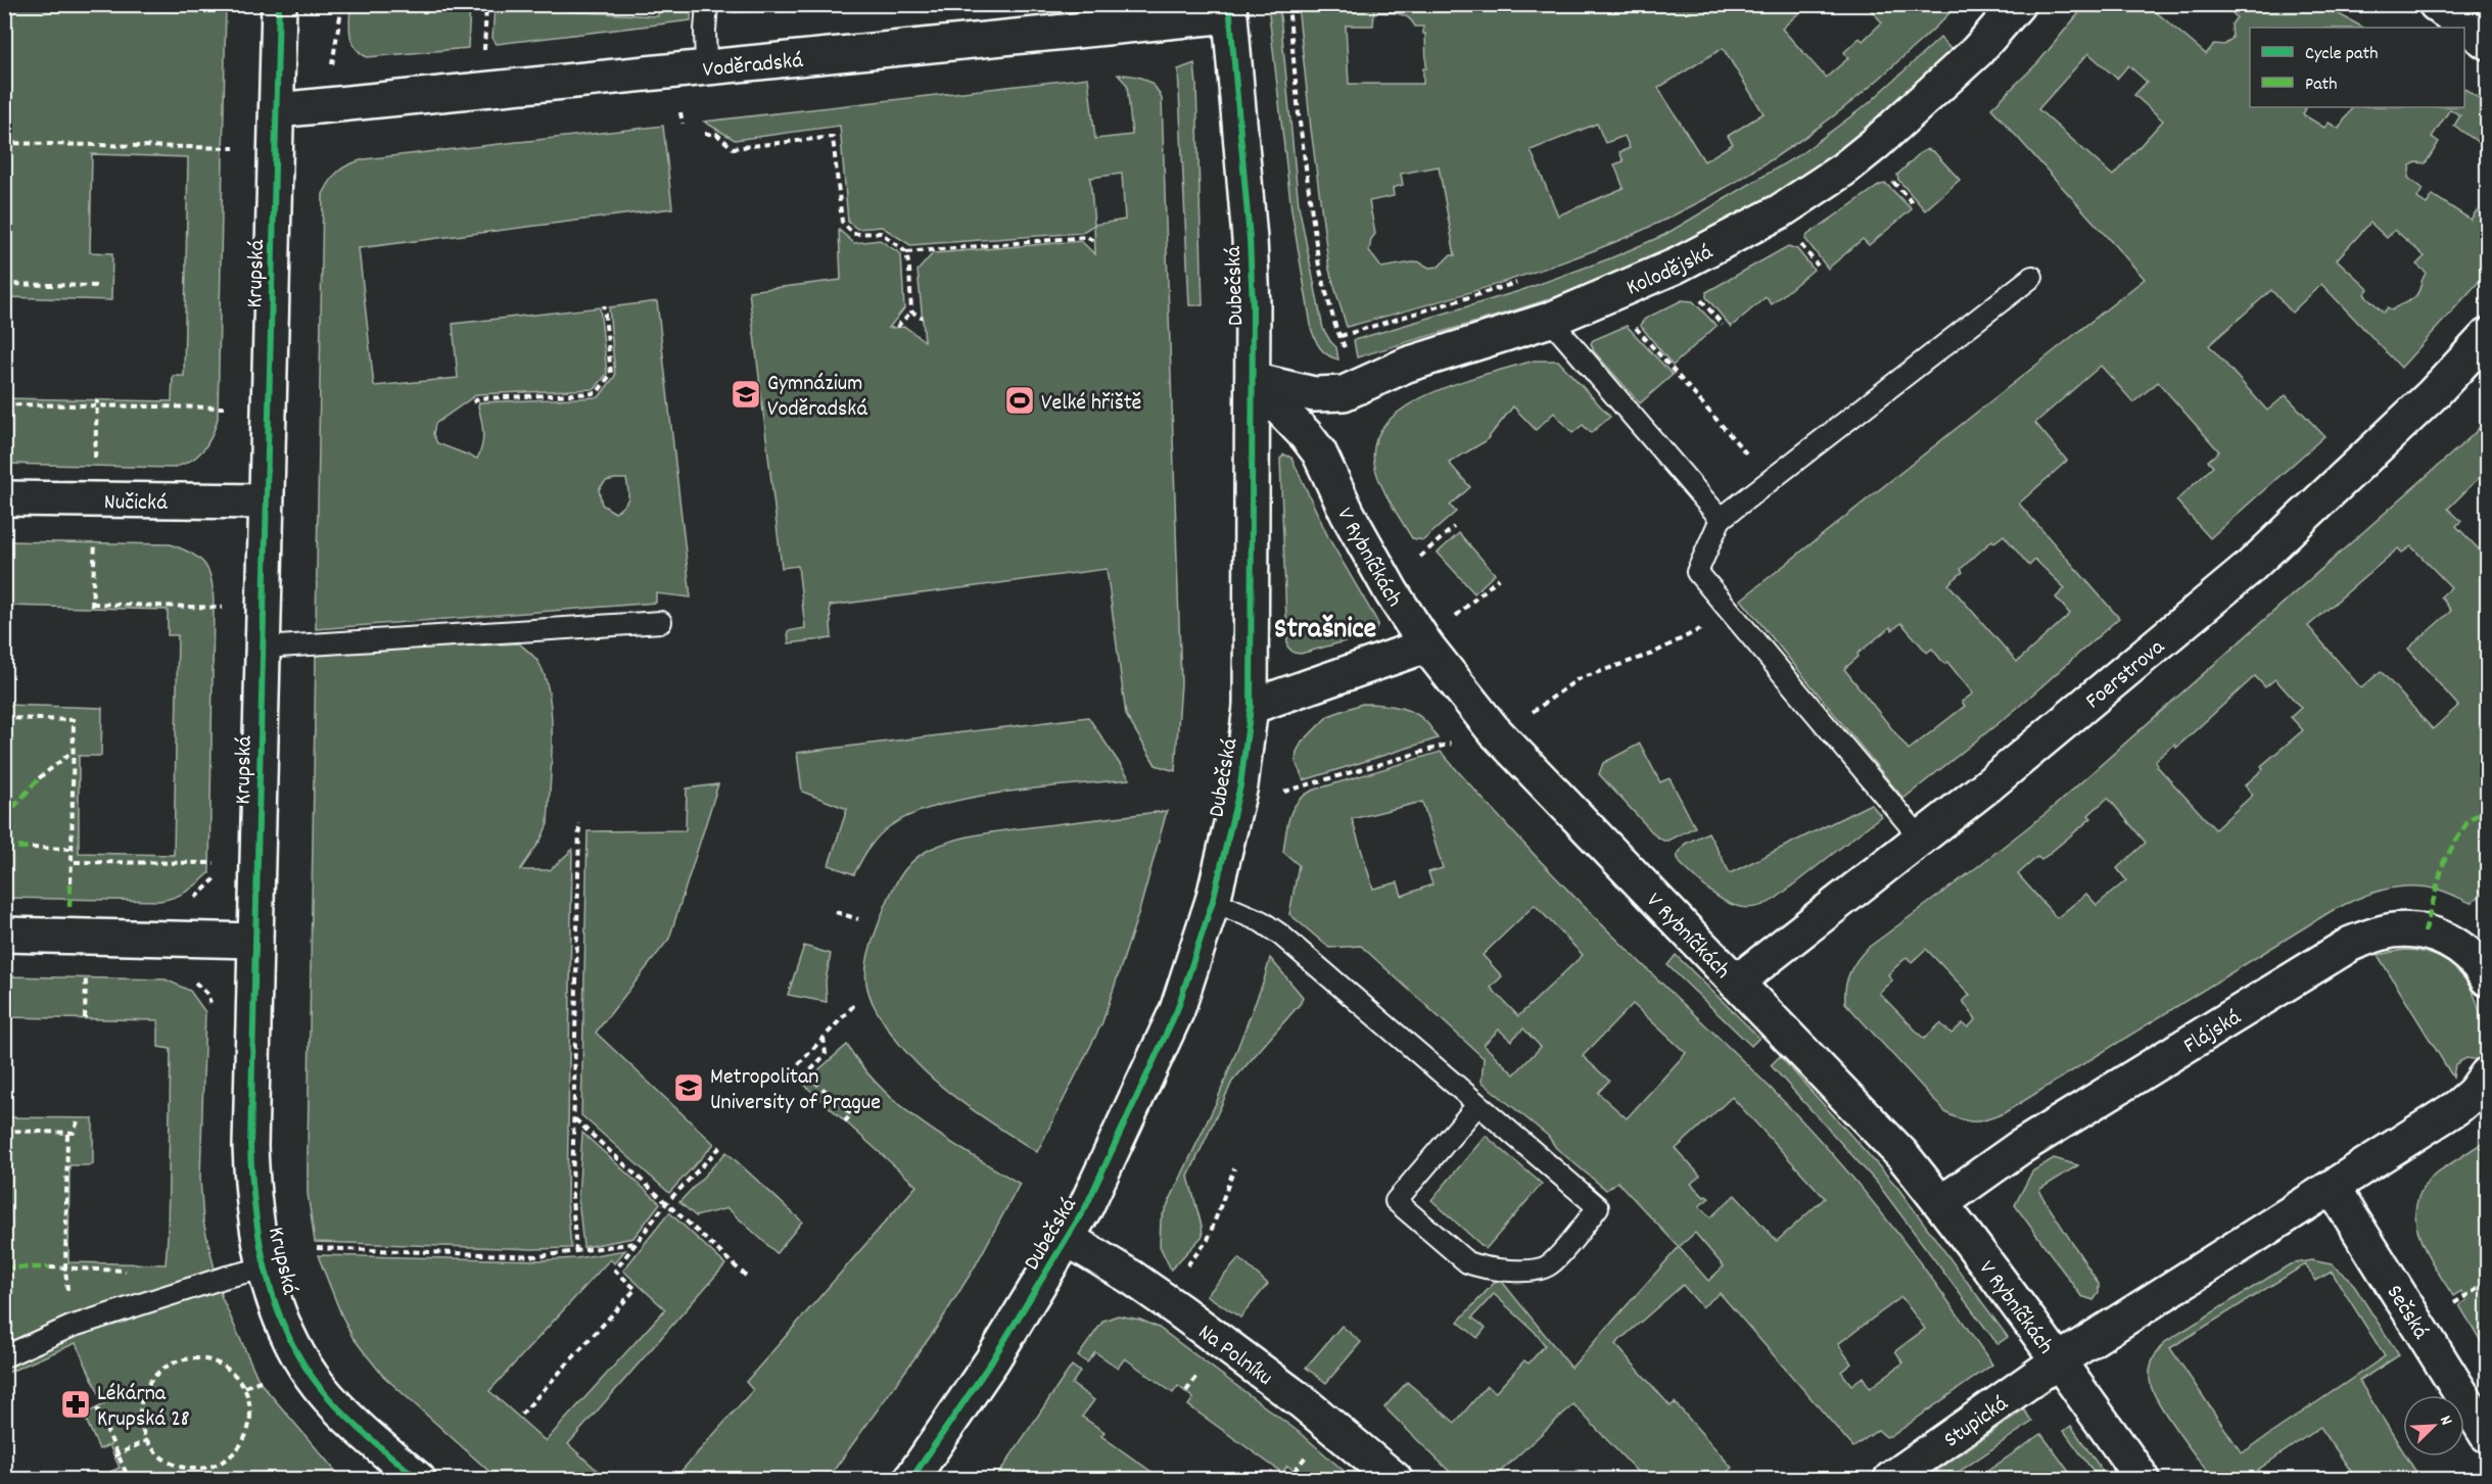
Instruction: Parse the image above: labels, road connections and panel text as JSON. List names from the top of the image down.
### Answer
{
  "streets": {
    "street": [
      "Voděradská",
      "Kolodějská",
      "Krupská",
      "Dubečská",
      "Nučická",
      "V Rybníčkách",
      "Foerstrova",
      "Flájská",
      "Sečská",
      "Na Polníku",
      "Stupická"
    ]
  },
  "crossings": [
    ["Voděradská", "Krupská"],
    ["Voděradská", "Dubečská"],
    ["Kolodějská", "Dubečská"],
    ["Kolodějská", "V Rybníčkách"],
    ["Krupská", "Nučická"],
    ["Dubečská", "V Rybníčkách"],
    ["Dubečská", "Na Polníku"],
    ["V Rybníčkách", "Foerstrova"],
    ["V Rybníčkách", "Flájská"],
    ["V Rybníčkách", "Stupická"]
  ],
  "districts": ["Strašnice"],
  "places": {
    "school or university": ["Gymnázium Voděradská", "Metropolitan University of Prague"],
    "sports": ["Velké hřiště"],
    "pharmacy": ["Lékárna Krupská 28"]
  },
  "legend": ["Cycle path", "Path"],
  "north": "top right"
}
